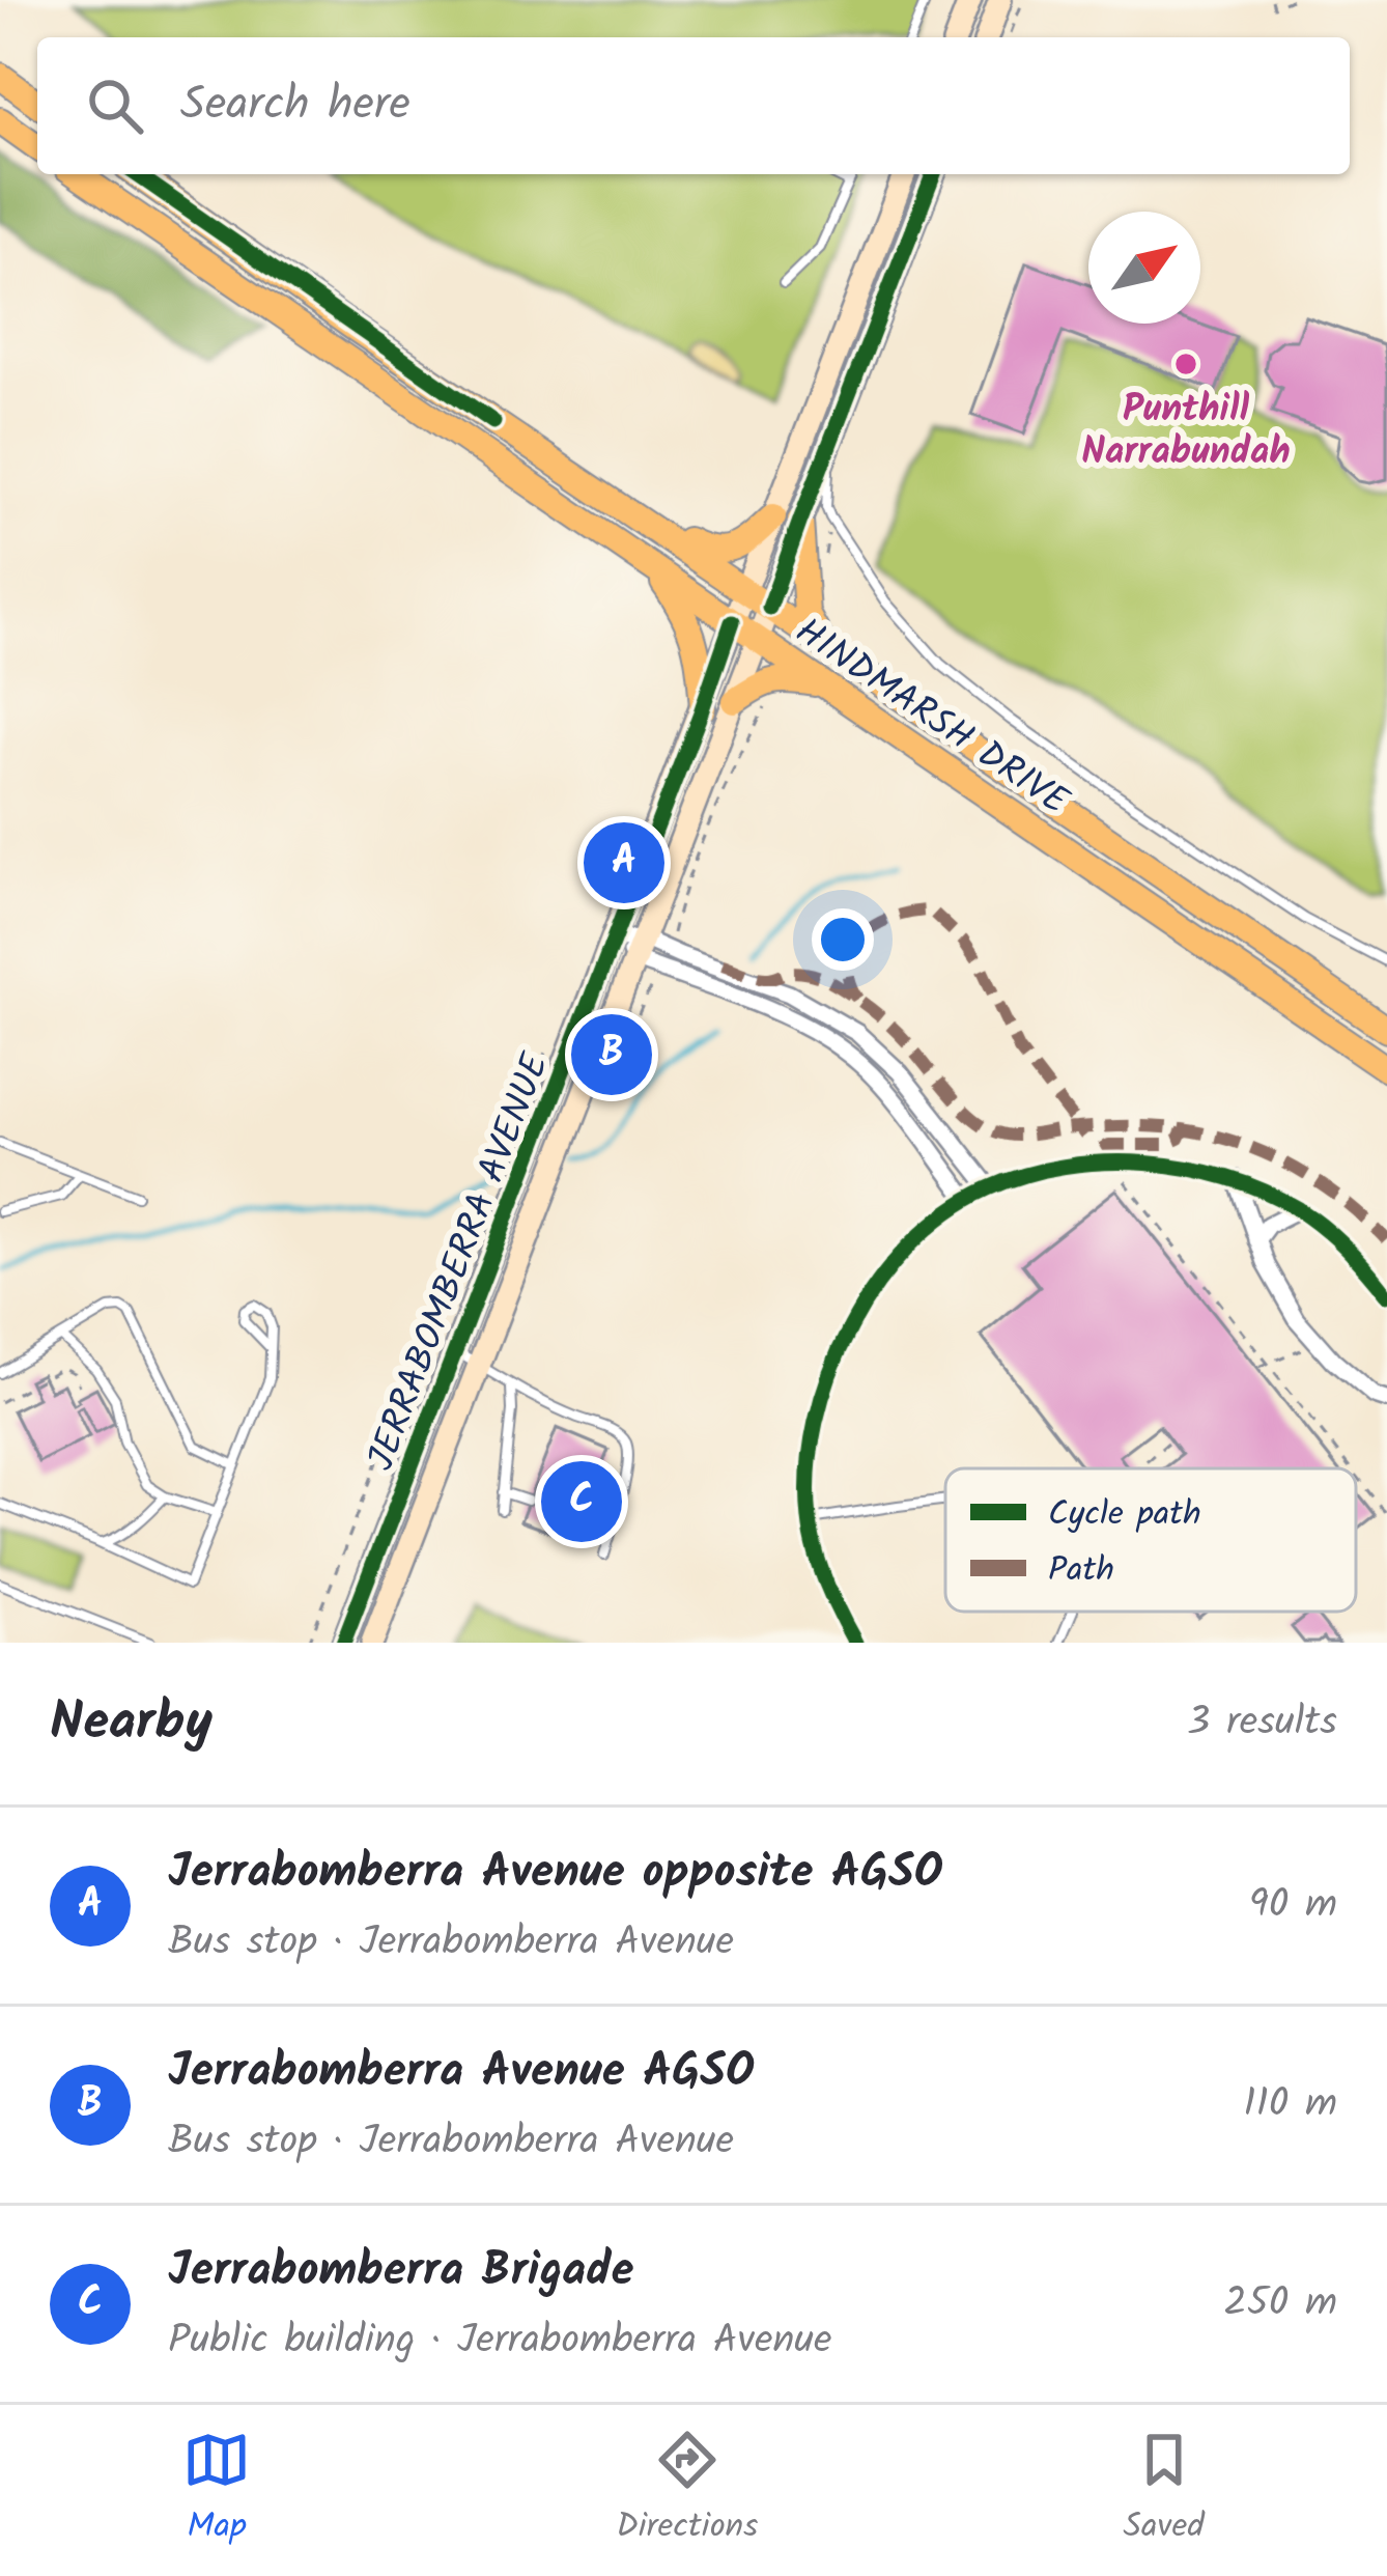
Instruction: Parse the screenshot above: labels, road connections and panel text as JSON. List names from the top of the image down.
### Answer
{
  "streets": {
    "main road": ["HINDMARSH DRIVE"],
    "street": ["JERRABOMBERRA AVENUE"]
  },
  "crossings": [
    ["HINDMARSH DRIVE", "JERRABOMBERRA AVENUE"]
  ],
  "places": ["Punthill Narrabundah"],
  "legend": ["Cycle path", "Path"],
  "north": "top right",
  "page": {
    "search": "Search here",
    "pins": ["A", "B", "C"],
    "heading": ["Nearby", "3 results"],
    "list": [
      {
        "mark": "A",
        "name": "Jerrabomberra Avenue opposite AGSO",
        "note": "Bus stop · Jerrabomberra Avenue",
        "value": "90 m"
      },
      {
        "mark": "B",
        "name": "Jerrabomberra Avenue AGSO",
        "note": "Bus stop · Jerrabomberra Avenue",
        "value": "110 m"
      },
      {
        "mark": "C",
        "name": "Jerrabomberra Brigade",
        "note": "Public building · Jerrabomberra Avenue",
        "value": "250 m"
      }
    ],
    "nav": ["Map", "Directions", "Saved"]
  }
}
